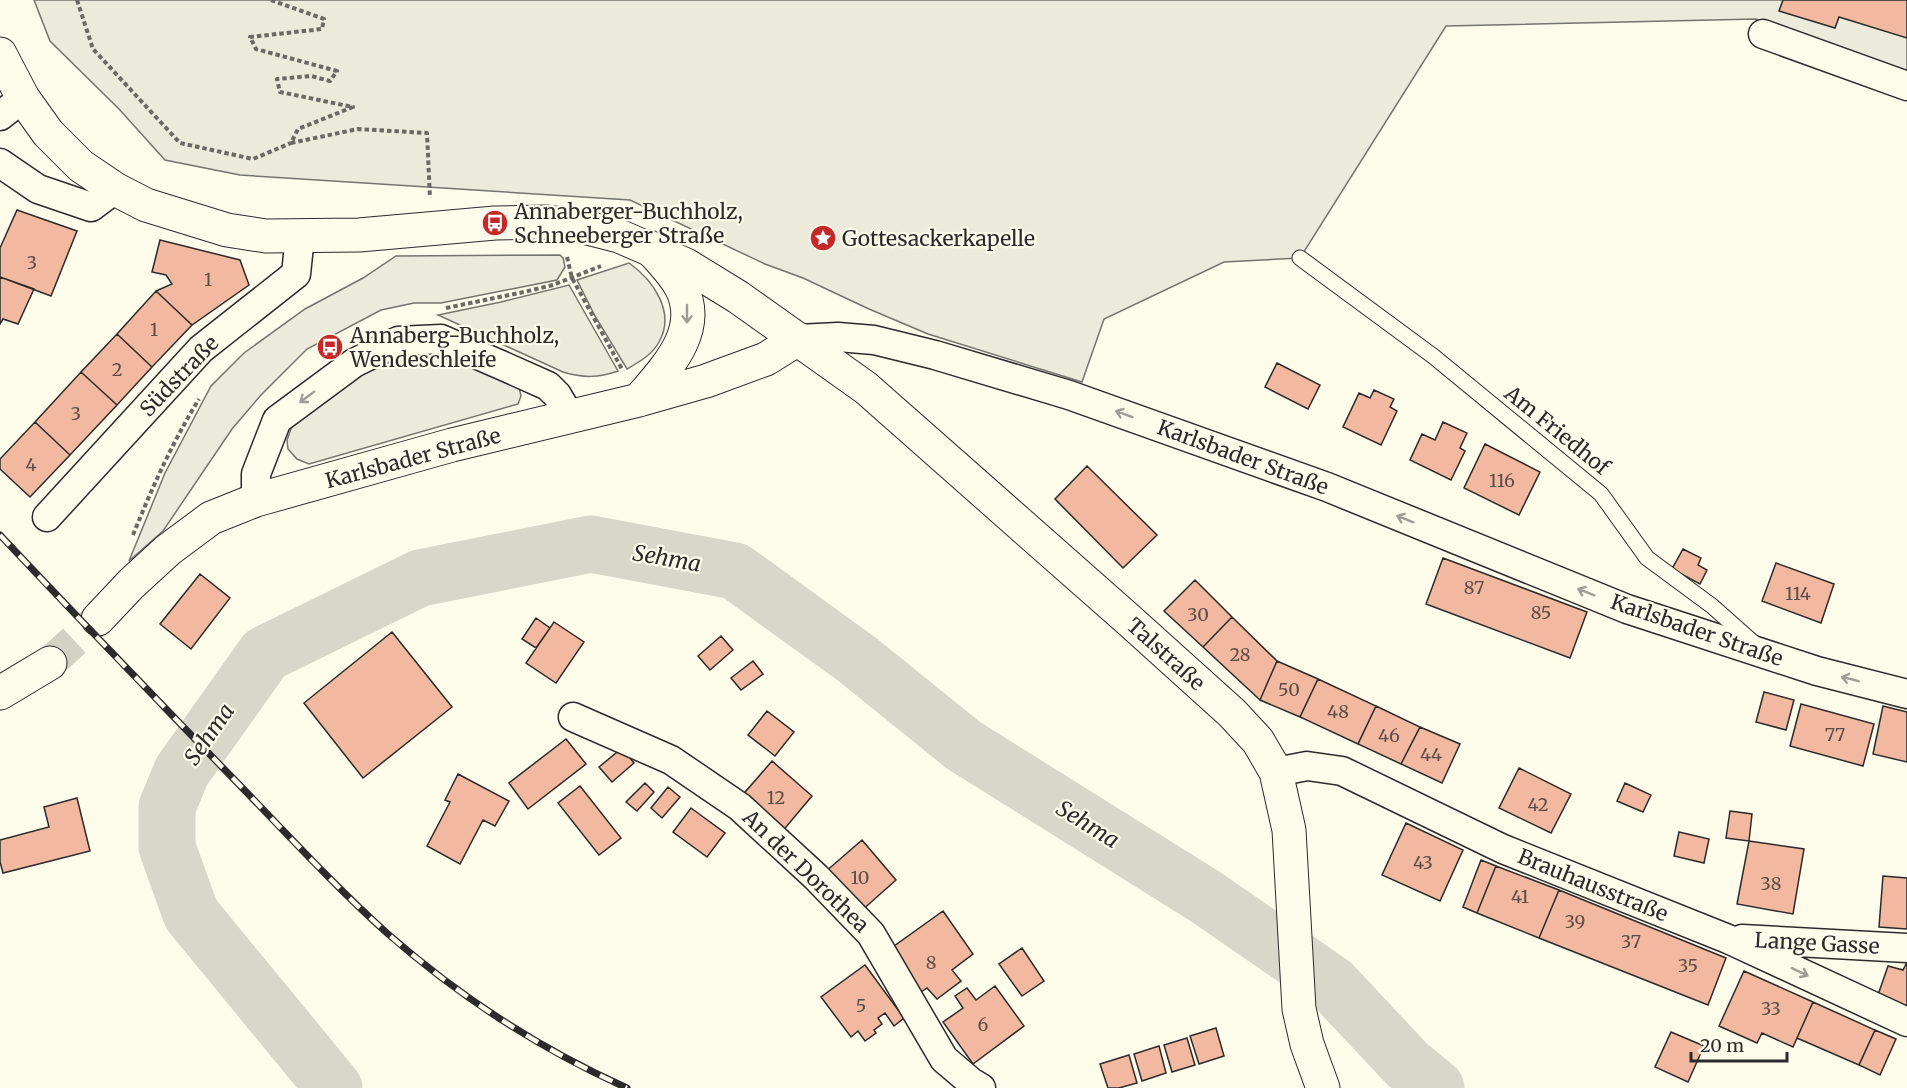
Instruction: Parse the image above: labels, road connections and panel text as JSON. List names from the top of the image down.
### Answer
{
  "streets": {
    "main road": ["Karlsbader Straße", "Talstraße"],
    "street": [
      "Südstraße",
      "An der Dorothea",
      "Brauhausstraße",
      "Lange Gasse"
    ],
    "lane": ["Am Friedhof"]
  },
  "crossings": [
    ["Südstraße", "Talstraße"],
    ["Am Friedhof", "Karlsbader Straße"],
    ["Karlsbader Straße", "Talstraße"],
    ["Talstraße", "Brauhausstraße"],
    ["Brauhausstraße", "Lange Gasse"]
  ],
  "one_way": ["Karlsbader Straße"],
  "water": ["Sehma"],
  "places": {
    "bus stop": ["Annaberger-Buchholz, Schneeberger Straße", "Annaberg-Buchholz, Wendeschleife"],
    "place": ["Gottesackerkapelle"]
  },
  "house_numbers": [
    "3",
    "1",
    "1",
    "2",
    "3",
    "4",
    "116",
    "87",
    "114",
    "85",
    "30",
    "28",
    "50",
    "48",
    "77",
    "46",
    "44",
    "12",
    "42",
    "43",
    "10",
    "38",
    "41",
    "39",
    "37",
    "8",
    "35",
    "5",
    "33",
    "6"
  ],
  "scale_bar": "20 m"
}
